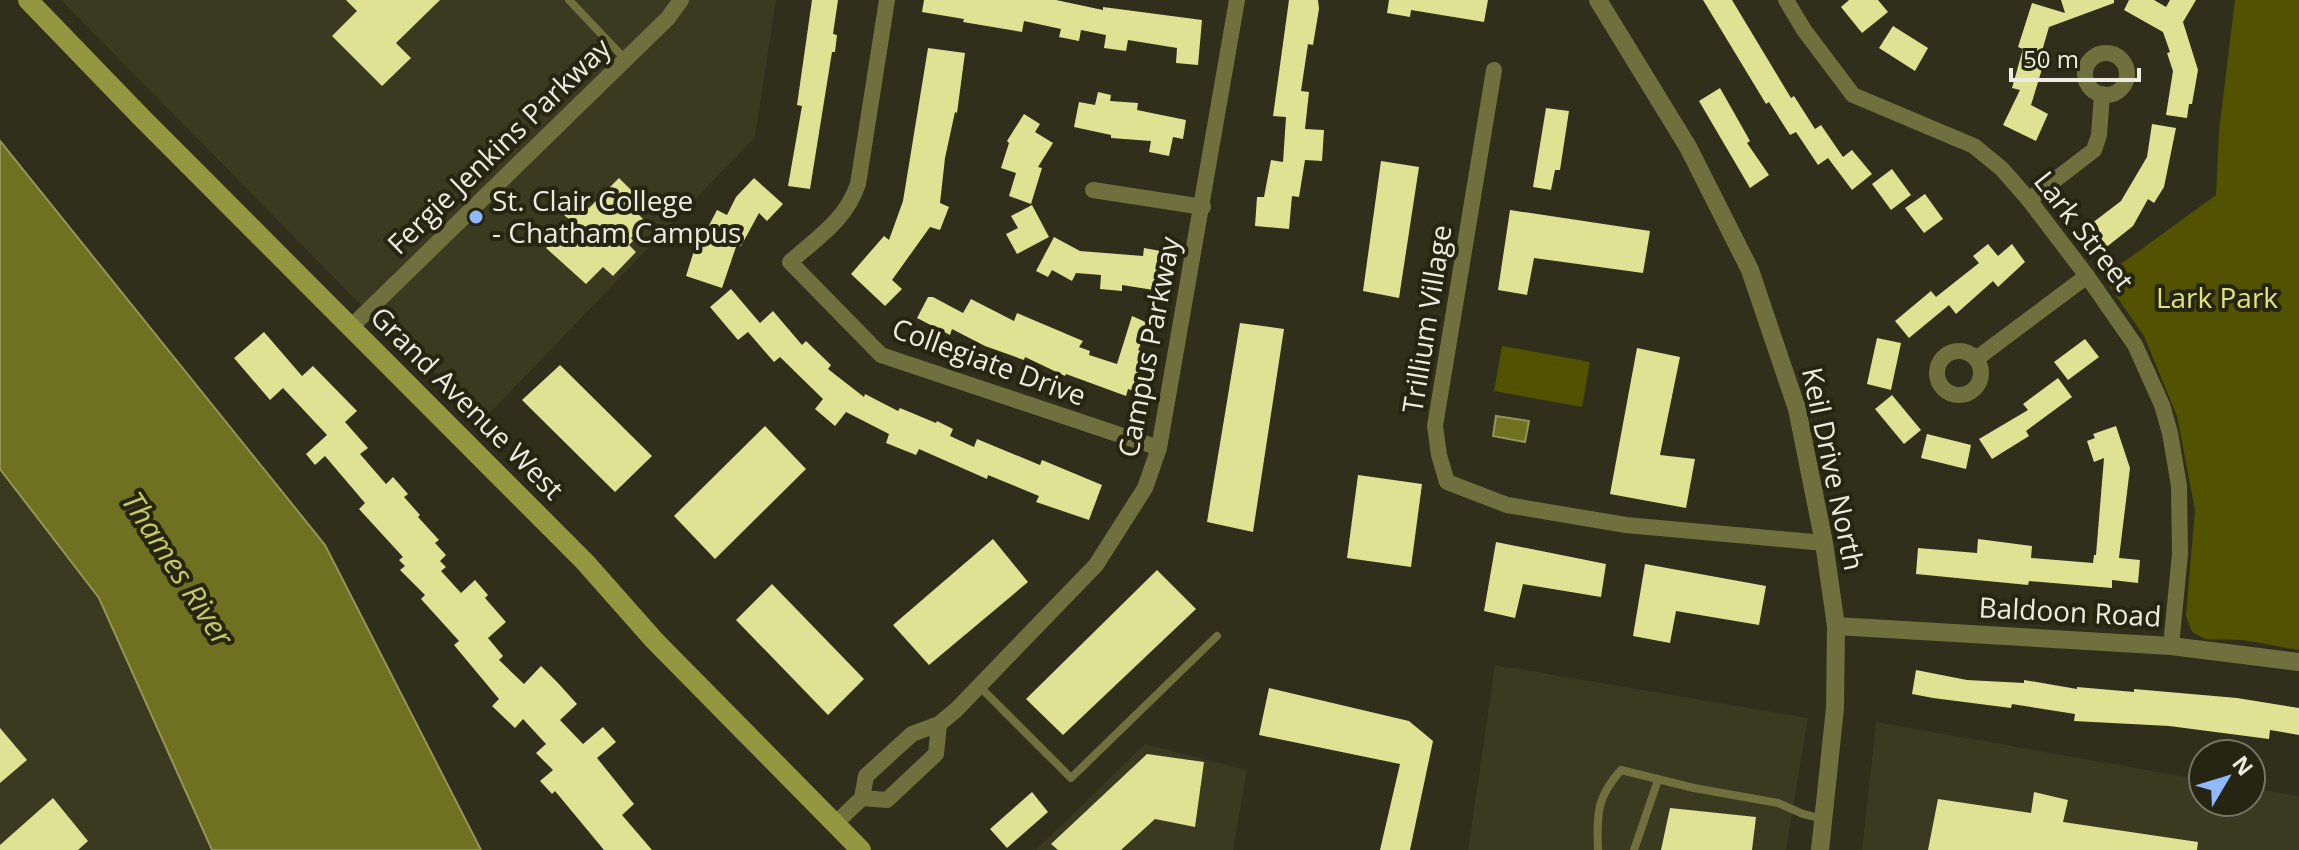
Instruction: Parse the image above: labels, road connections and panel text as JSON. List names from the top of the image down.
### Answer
{
  "streets": {
    "main road": ["Grand Avenue West"],
    "street": [
      "Fergie Jenkins Parkway",
      "Lark Street",
      "Trillium Village",
      "Campus Parkway",
      "Collegiate Drive",
      "Keil Drive North",
      "Baldoon Road"
    ]
  },
  "crossings": [
    ["Fergie Jenkins Parkway", "Grand Avenue West"],
    ["Lark Street", "Baldoon Road"],
    ["Trillium Village", "Keil Drive North"],
    ["Campus Parkway", "Collegiate Drive"],
    ["Campus Parkway", "Grand Avenue West"],
    ["Keil Drive North", "Baldoon Road"]
  ],
  "water": ["Thames River"],
  "parks": ["Lark Park"],
  "places": ["St. Clair College - Chatham Campus"],
  "scale_bar": "50 m",
  "north": "top right"
}
